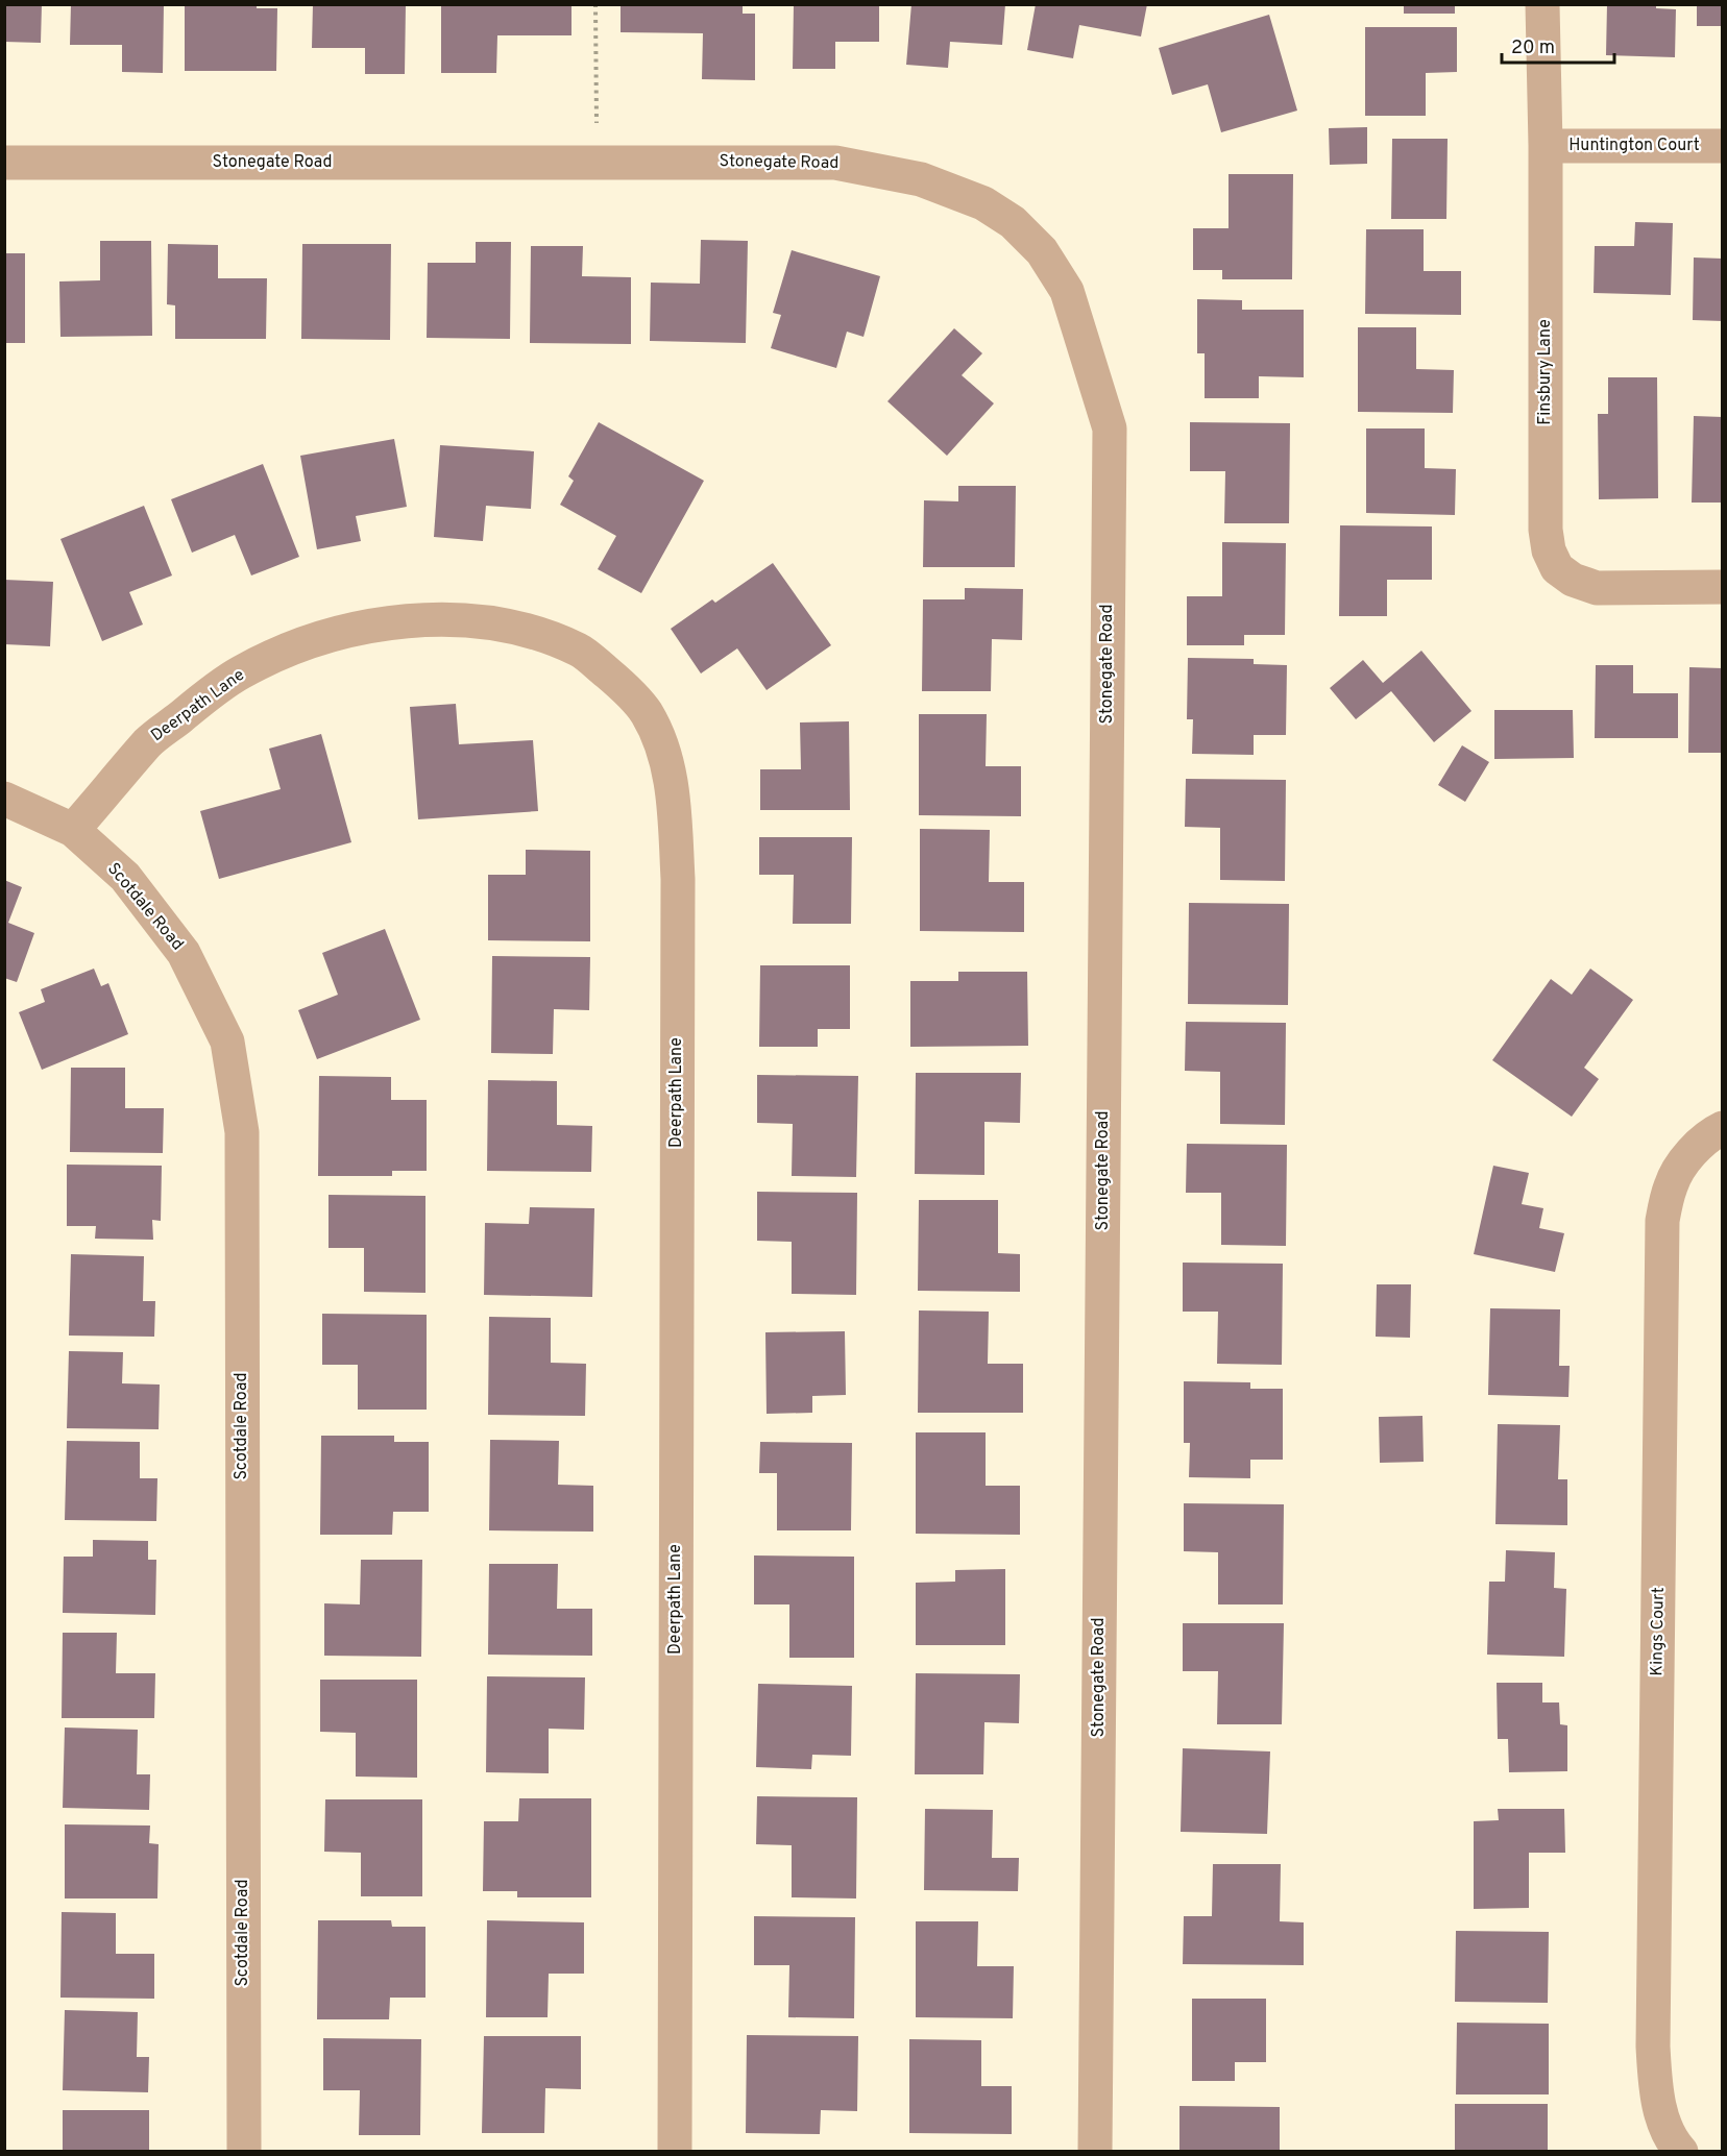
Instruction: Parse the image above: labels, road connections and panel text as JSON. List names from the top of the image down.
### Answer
{
  "streets": {
    "street": [
      "Huntington Court",
      "Stonegate Road",
      "Finsbury Lane",
      "Deerpath Lane",
      "Scotdale Road",
      "Kings Court"
    ]
  },
  "crossings": [
    ["Huntington Court", "Finsbury Lane"],
    ["Deerpath Lane", "Scotdale Road"]
  ],
  "scale_bar": "20 m"
}
